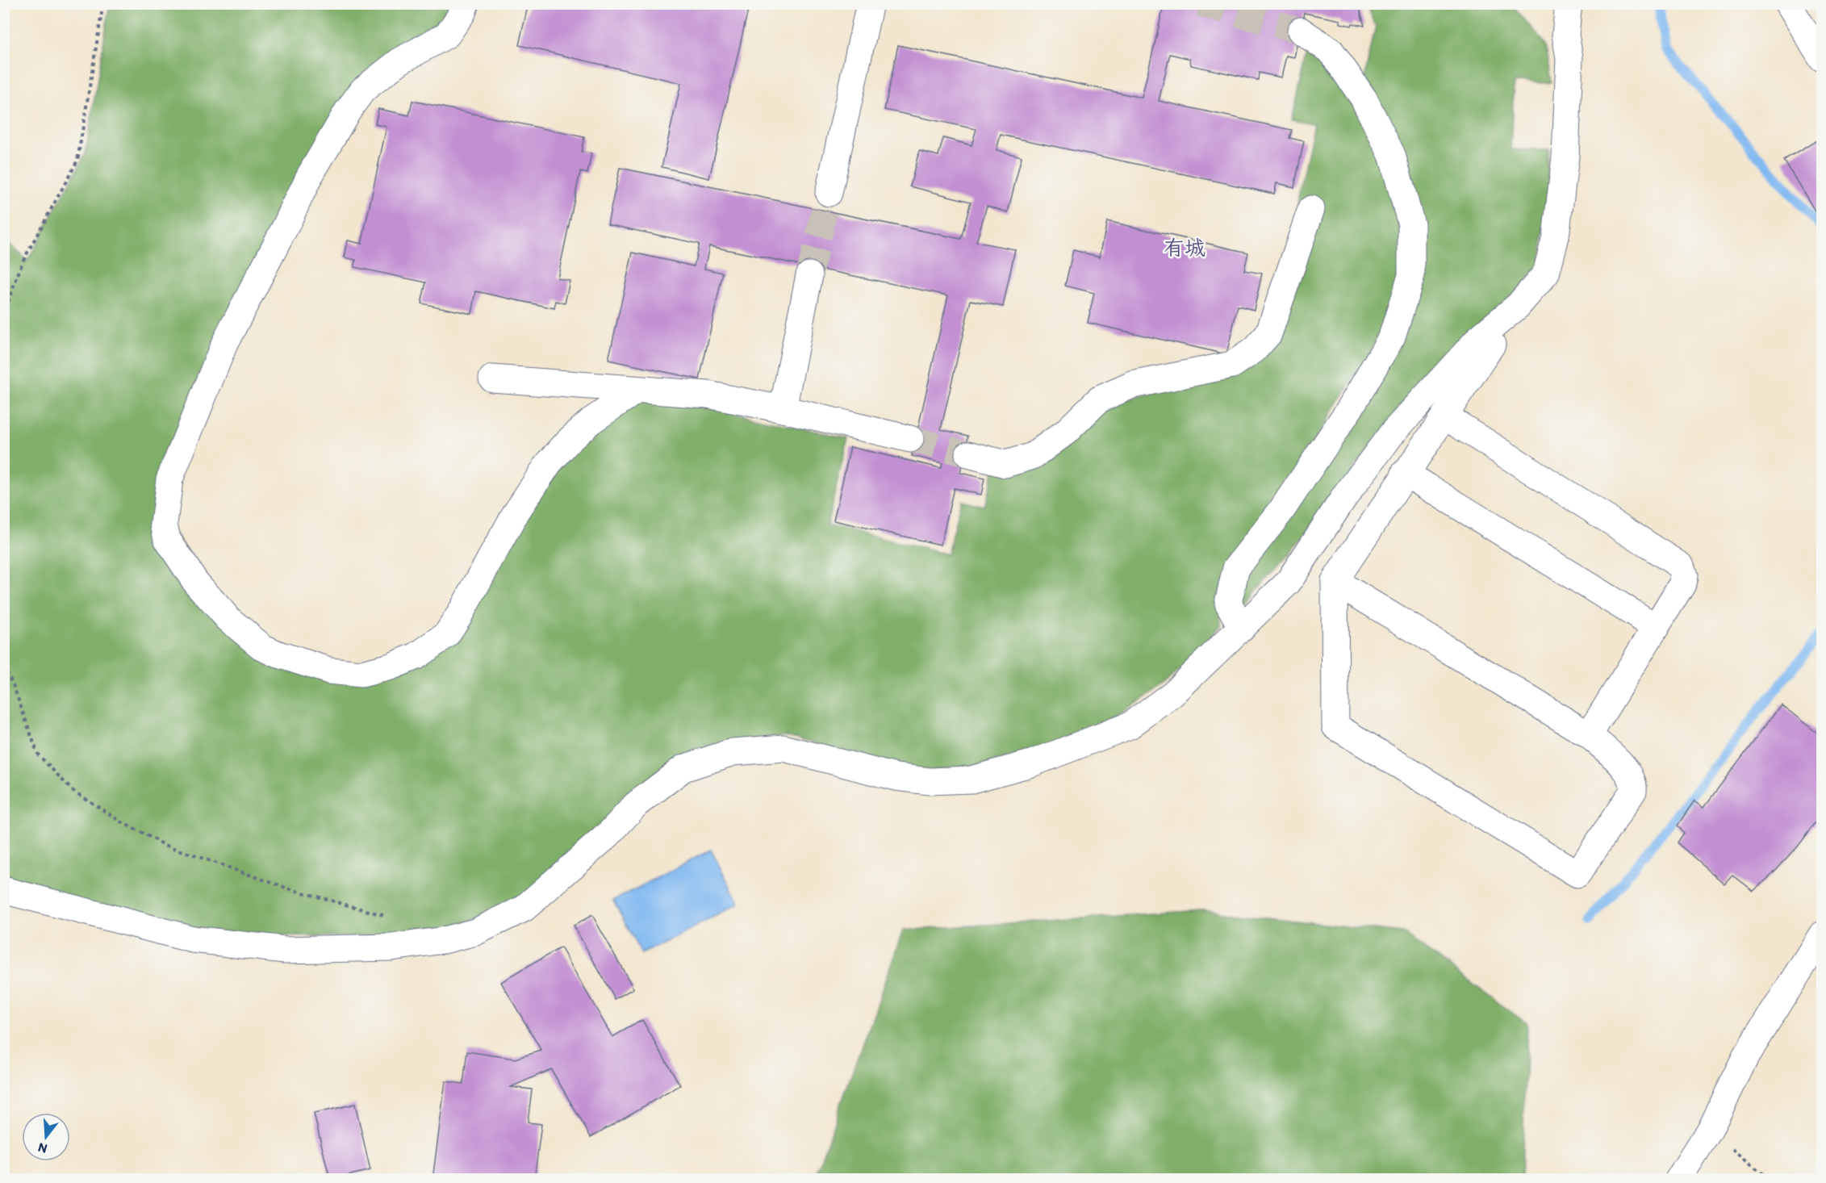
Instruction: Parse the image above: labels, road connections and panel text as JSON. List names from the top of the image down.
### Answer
{
  "districts": ["有城"],
  "north": "bottom"
}
